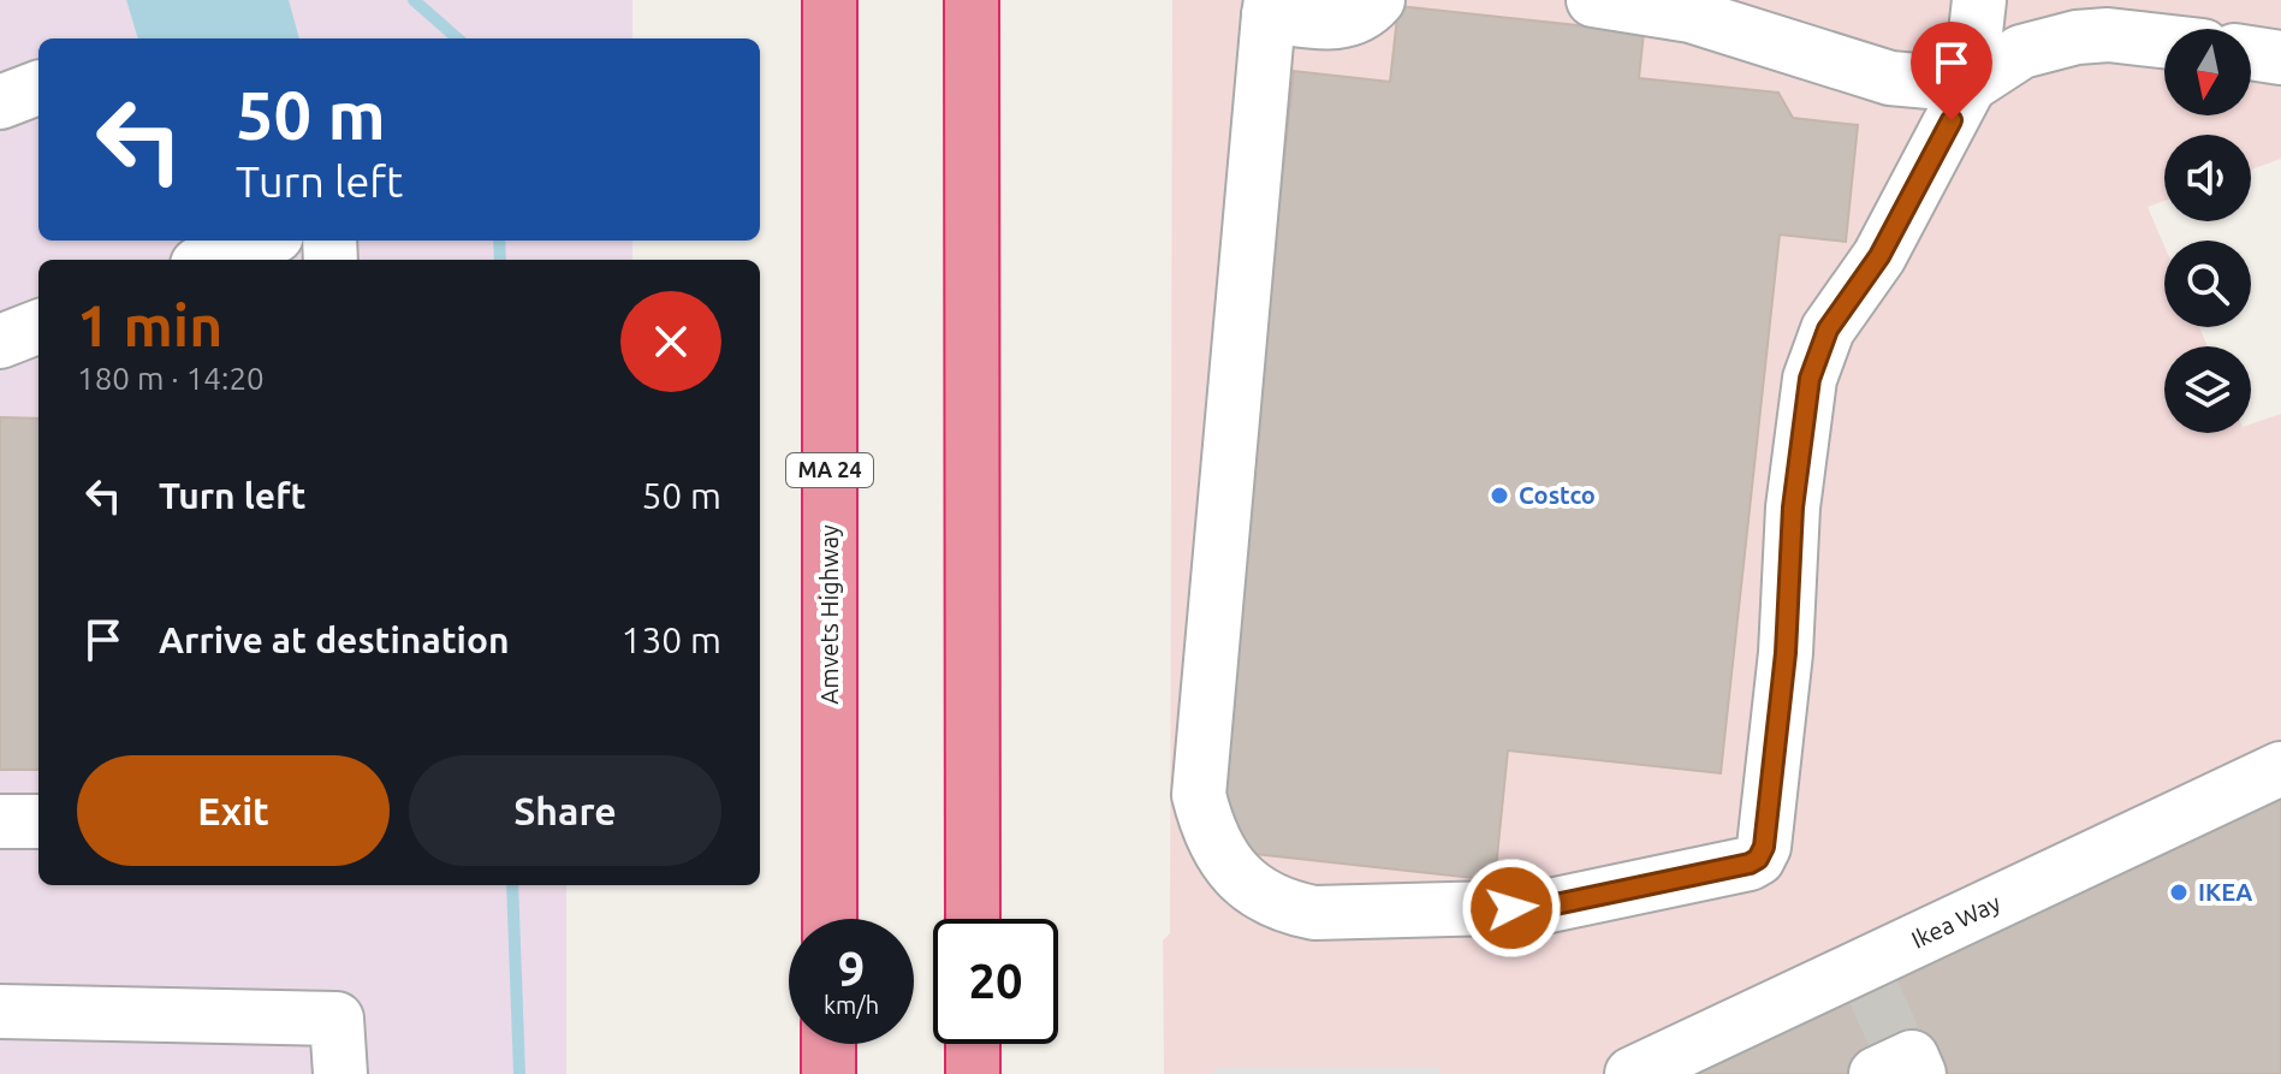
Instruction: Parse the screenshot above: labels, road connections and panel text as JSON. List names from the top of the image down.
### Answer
{
  "streets": {
    "highway": ["MA 24", "Amvets Highway"],
    "street": ["Ikea Way"]
  },
  "places": ["Costco", "IKEA"],
  "north": "bottom",
  "page": {
    "turn": ["50 m", "Turn left"],
    "heading": ["1 min", "180 m · 14:20"],
    "list": [
      {
        "name": "Turn left",
        "value": "50 m"
      },
      {
        "name": "Arrive at destination",
        "value": "130 m"
      }
    ],
    "buttons": ["Exit", "Share"],
    "speed": "9 km/h",
    "limit": "20"
  }
}
